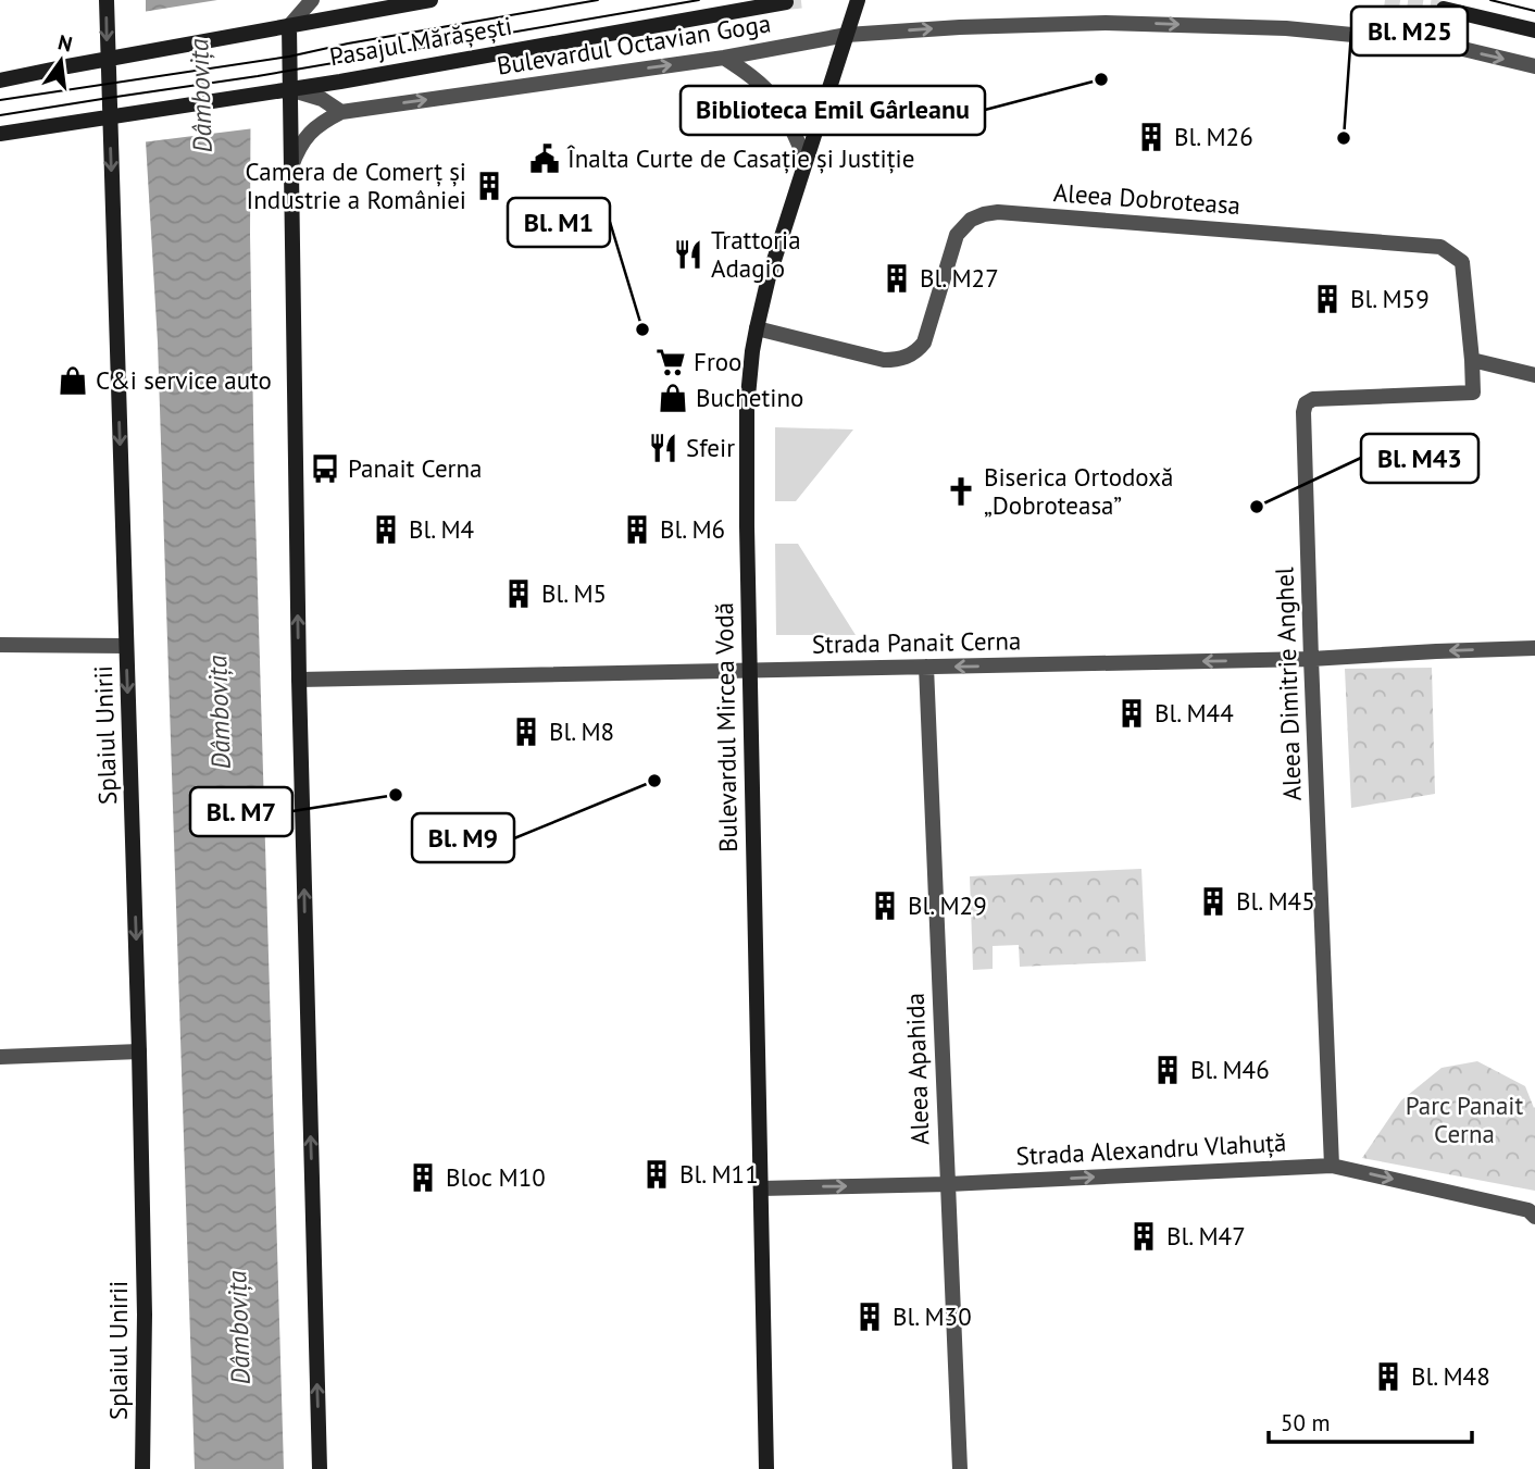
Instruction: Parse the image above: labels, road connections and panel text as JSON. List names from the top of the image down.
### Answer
{
  "streets": {
    "main road": ["Pasajul Mărășești", "Bulevardul Mircea Vodă", "Splaiul Unirii"],
    "street": [
      "Bulevardul Octavian Goga",
      "Aleea Dobroteasa",
      "Strada Panait Cerna",
      "Aleea Dimitrie Anghel",
      "Aleea Apahida",
      "Strada Alexandru Vlahuță"
    ]
  },
  "crossings": [
    ["Pasajul Mărășești", "Splaiul Unirii"],
    ["Bulevardul Octavian Goga", "Bulevardul Mircea Vodă"],
    ["Aleea Dobroteasa", "Aleea Dimitrie Anghel"],
    ["Aleea Dobroteasa", "Bulevardul Mircea Vodă"],
    ["Strada Panait Cerna", "Aleea Dimitrie Anghel"],
    ["Strada Panait Cerna", "Bulevardul Mircea Vodă"],
    ["Strada Panait Cerna", "Aleea Apahida"],
    ["Aleea Dimitrie Anghel", "Strada Alexandru Vlahuță"],
    ["Bulevardul Mircea Vodă", "Strada Alexandru Vlahuță"],
    ["Aleea Apahida", "Strada Alexandru Vlahuță"]
  ],
  "one_way": [
    "Bulevardul Octavian Goga",
    "Strada Panait Cerna",
    "Splaiul Unirii",
    "Strada Alexandru Vlahuță"
  ],
  "water": ["Dâmbovița"],
  "parks": ["Parc Panait Cerna"],
  "places": {
    "other": [
      "Biblioteca Emil Gârleanu",
      "Bl. M25",
      "Bl. M1",
      "Bl. M43",
      "Bl. M9",
      "Bl. M7"
    ],
    "building": [
      "Bl. M26",
      "Camera de Comerț și Industrie a României",
      "Bl. M27",
      "Bl. M59",
      "Bl. M4",
      "Bl. M6",
      "Bl. M5",
      "Bl. M44",
      "Bl. M8",
      "Bl. M45",
      "Bl. M29",
      "Bl. M46",
      "Bl. M11",
      "Bloc M10",
      "Bl. M47",
      "Bl. M30",
      "Bl. M48"
    ],
    "public building": ["Înalta Curte de Casație și Justiție"],
    "restaurant": ["Trattoria Adagio", "Sfeir"],
    "supermarket": ["Froo"],
    "shop": ["C&i service auto", "Buchetino"],
    "bus stop": ["Panait Cerna"],
    "church": ["Biserica Ortodoxă „Dobroteasa”"]
  },
  "scale_bar": "50 m",
  "north": "top"
}
